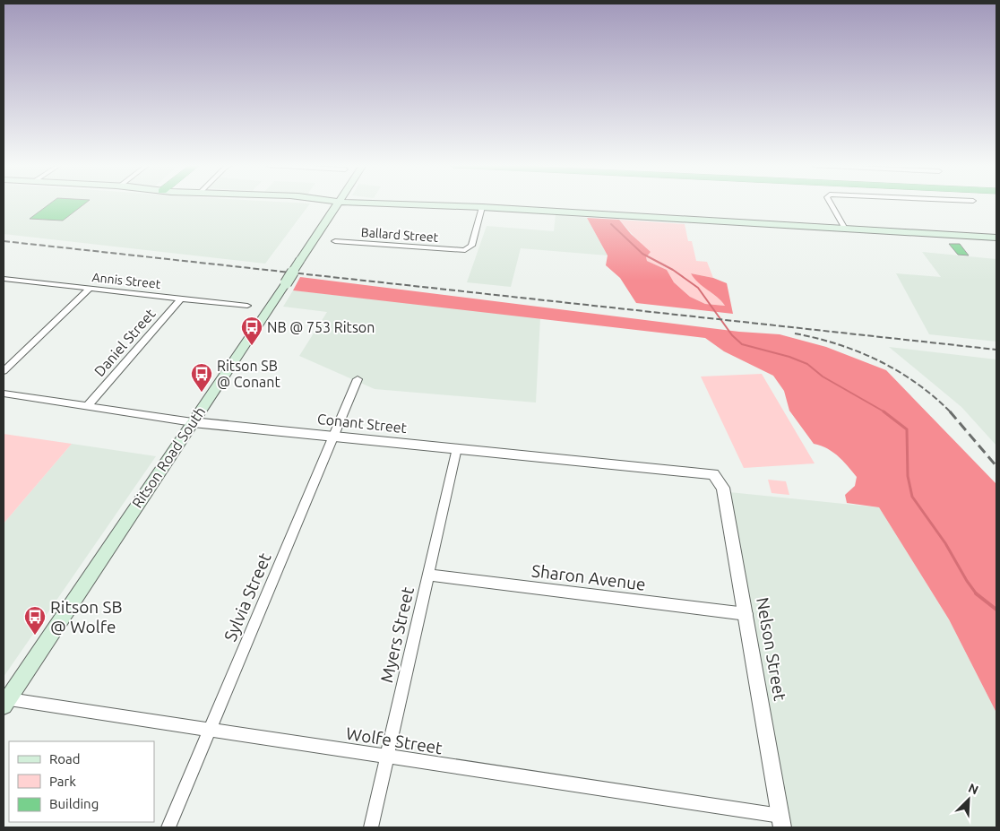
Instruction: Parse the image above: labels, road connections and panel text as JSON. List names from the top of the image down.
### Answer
{
  "streets": {
    "main road": ["Ritson Road South"],
    "street": [
      "Ballard Street",
      "Annis Street",
      "Daniel Street",
      "Conant Street",
      "Sharon Avenue",
      "Sylvia Street",
      "Myers Street",
      "Nelson Street",
      "Wolfe Street"
    ]
  },
  "crossings": [
    ["Annis Street", "Daniel Street"],
    ["Daniel Street", "Conant Street"],
    ["Conant Street", "Ritson Road South"],
    ["Conant Street", "Sylvia Street"],
    ["Conant Street", "Myers Street"],
    ["Conant Street", "Nelson Street"],
    ["Ritson Road South", "Wolfe Street"],
    ["Sharon Avenue", "Myers Street"],
    ["Sharon Avenue", "Nelson Street"],
    ["Sylvia Street", "Wolfe Street"],
    ["Myers Street", "Wolfe Street"],
    ["Nelson Street", "Wolfe Street"]
  ],
  "places": {
    "bus stop": ["NB @ 753 Ritson", "Ritson SB @ Conant", "Ritson SB @ Wolfe"]
  },
  "legend": ["Road", "Park", "Building"],
  "north": "top right"
}
